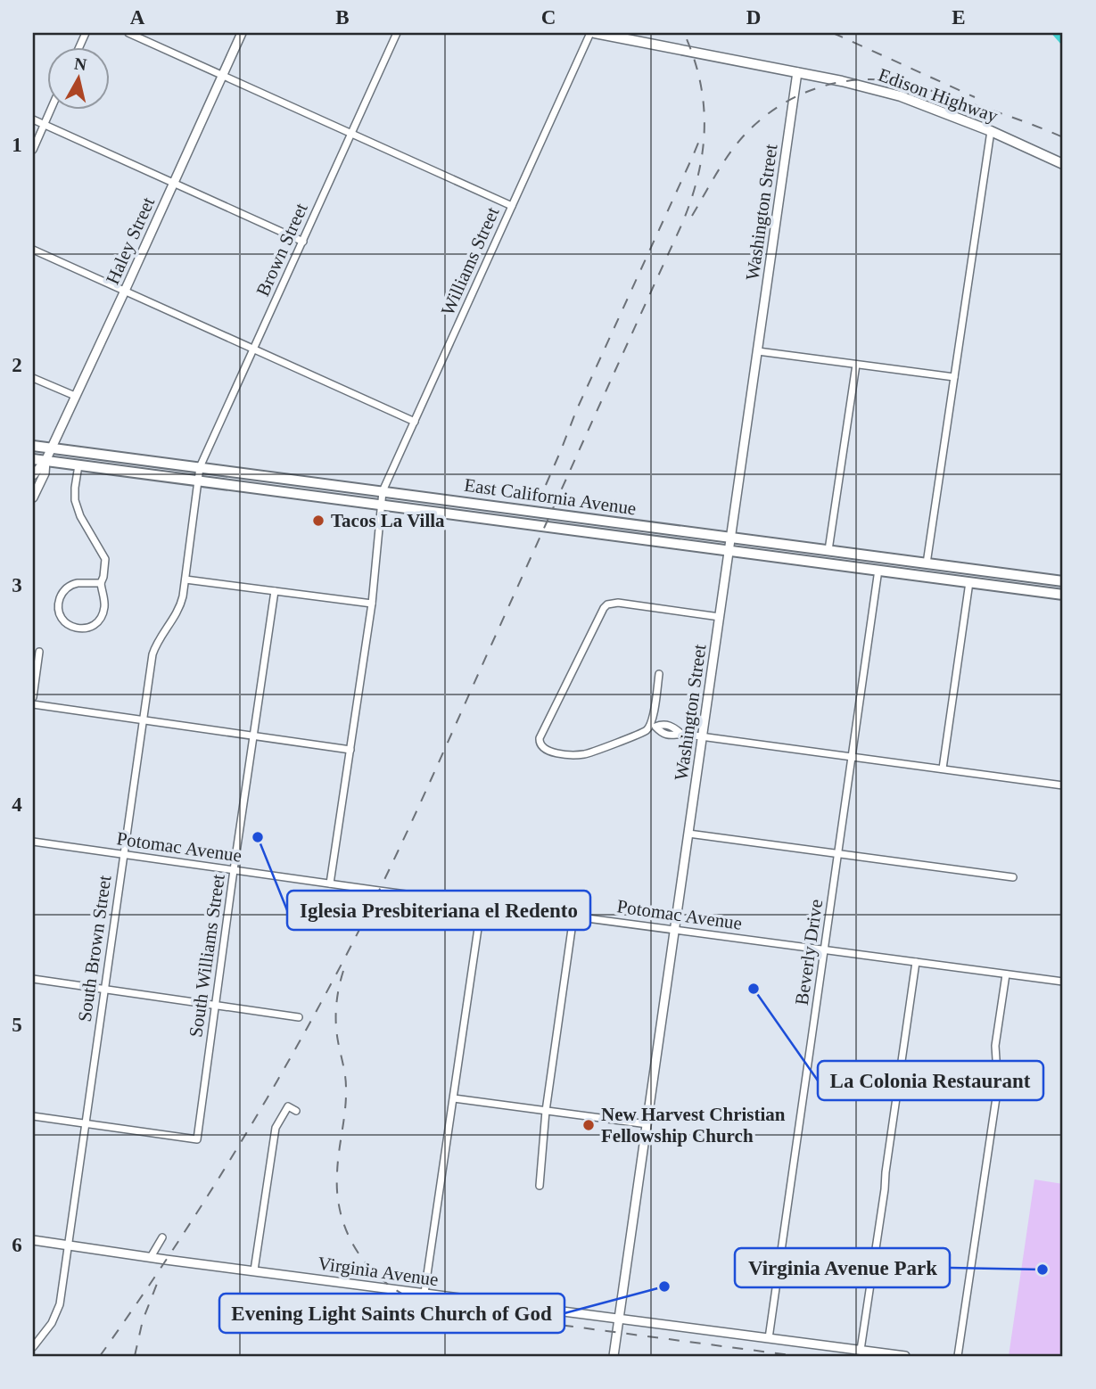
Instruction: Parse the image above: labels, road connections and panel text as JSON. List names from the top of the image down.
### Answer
{
  "streets": {
    "main road": ["Edison Highway", "East California Avenue"],
    "street": [
      "Washington Street",
      "Haley Street",
      "Brown Street",
      "Williams Street",
      "Potomac Avenue",
      "South Brown Street",
      "Beverly Drive",
      "South Williams Street",
      "Virginia Avenue"
    ]
  },
  "crossings": [
    ["Edison Highway", "Washington Street"],
    ["Washington Street", "East California Avenue"],
    ["Washington Street", "Potomac Avenue"],
    ["Washington Street", "Virginia Avenue"],
    ["Haley Street", "East California Avenue"],
    ["Brown Street", "East California Avenue"],
    ["Brown Street", "South Brown Street"],
    ["Williams Street", "East California Avenue"],
    ["Williams Street", "Potomac Avenue"],
    ["East California Avenue", "South Brown Street"],
    ["East California Avenue", "Beverly Drive"],
    ["Potomac Avenue", "South Brown Street"],
    ["Potomac Avenue", "Beverly Drive"],
    ["Potomac Avenue", "South Williams Street"],
    ["South Brown Street", "South Williams Street"],
    ["South Brown Street", "Virginia Avenue"],
    ["Beverly Drive", "Virginia Avenue"]
  ],
  "places": [
    "Tacos La Villa",
    "Iglesia Presbiteriana el Redento",
    "La Colonia Restaurant",
    "New Harvest Christian Fellowship Church",
    "Virginia Avenue Park",
    "Evening Light Saints Church of God"
  ],
  "north": "top",
  "grid": {
    "columns": [
      "A",
      "B",
      "C",
      "D",
      "E"
    ],
    "rows": [
      "1",
      "2",
      "3",
      "4",
      "5",
      "6"
    ]
  }
}
